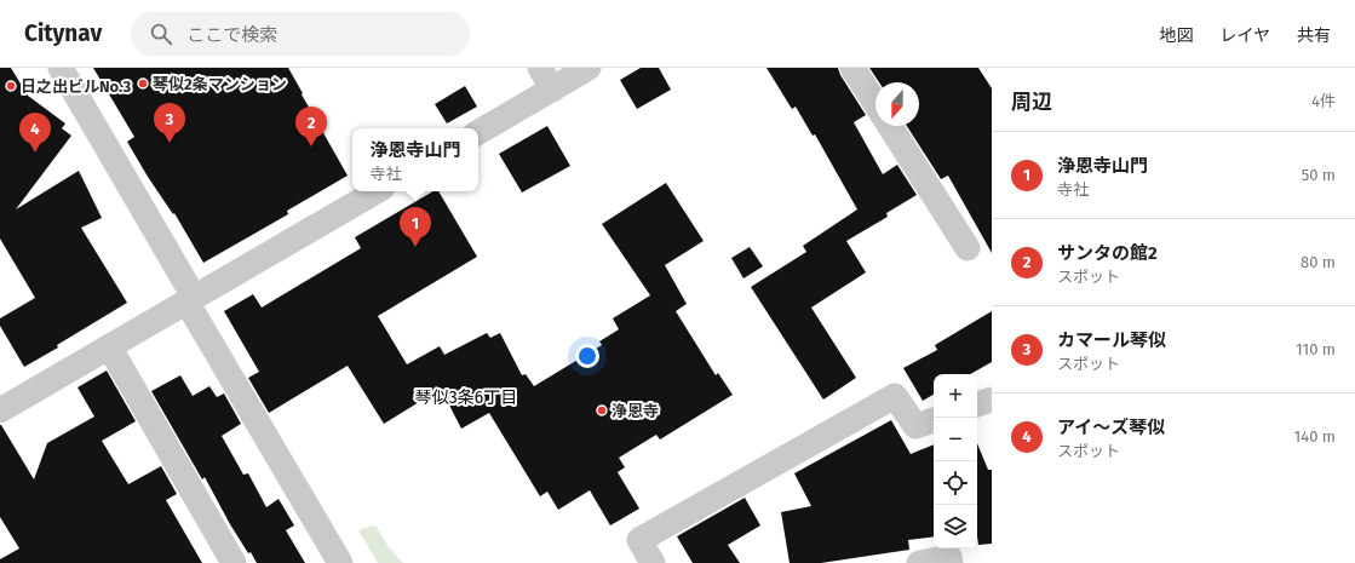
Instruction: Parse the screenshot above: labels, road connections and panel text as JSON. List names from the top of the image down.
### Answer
{
  "districts": ["琴似3条6丁目"],
  "places": ["琴似2条マンション", "日之出ビルNo.3", "浄恩寺"],
  "north": "bottom",
  "page": {
    "header": "Citynav",
    "search": "ここで検索",
    "nav": ["地図", "レイヤ", "共有"],
    "heading": ["周辺", "4件"],
    "pins": [
      "3",
      "2",
      "4",
      "1"
    ],
    "popup": ["浄恩寺山門", "寺社"],
    "list": [
      {
        "mark": "1",
        "name": "浄恩寺山門",
        "note": "寺社",
        "value": "50 m"
      },
      {
        "mark": "2",
        "name": "サンタの館2",
        "note": "スポット",
        "value": "80 m"
      },
      {
        "mark": "3",
        "name": "カマール琴似",
        "note": "スポット",
        "value": "110 m"
      },
      {
        "mark": "4",
        "name": "アイ～ズ琴似",
        "note": "スポット",
        "value": "140 m"
      }
    ],
    "map_buttons": ["+", "−"]
  }
}
